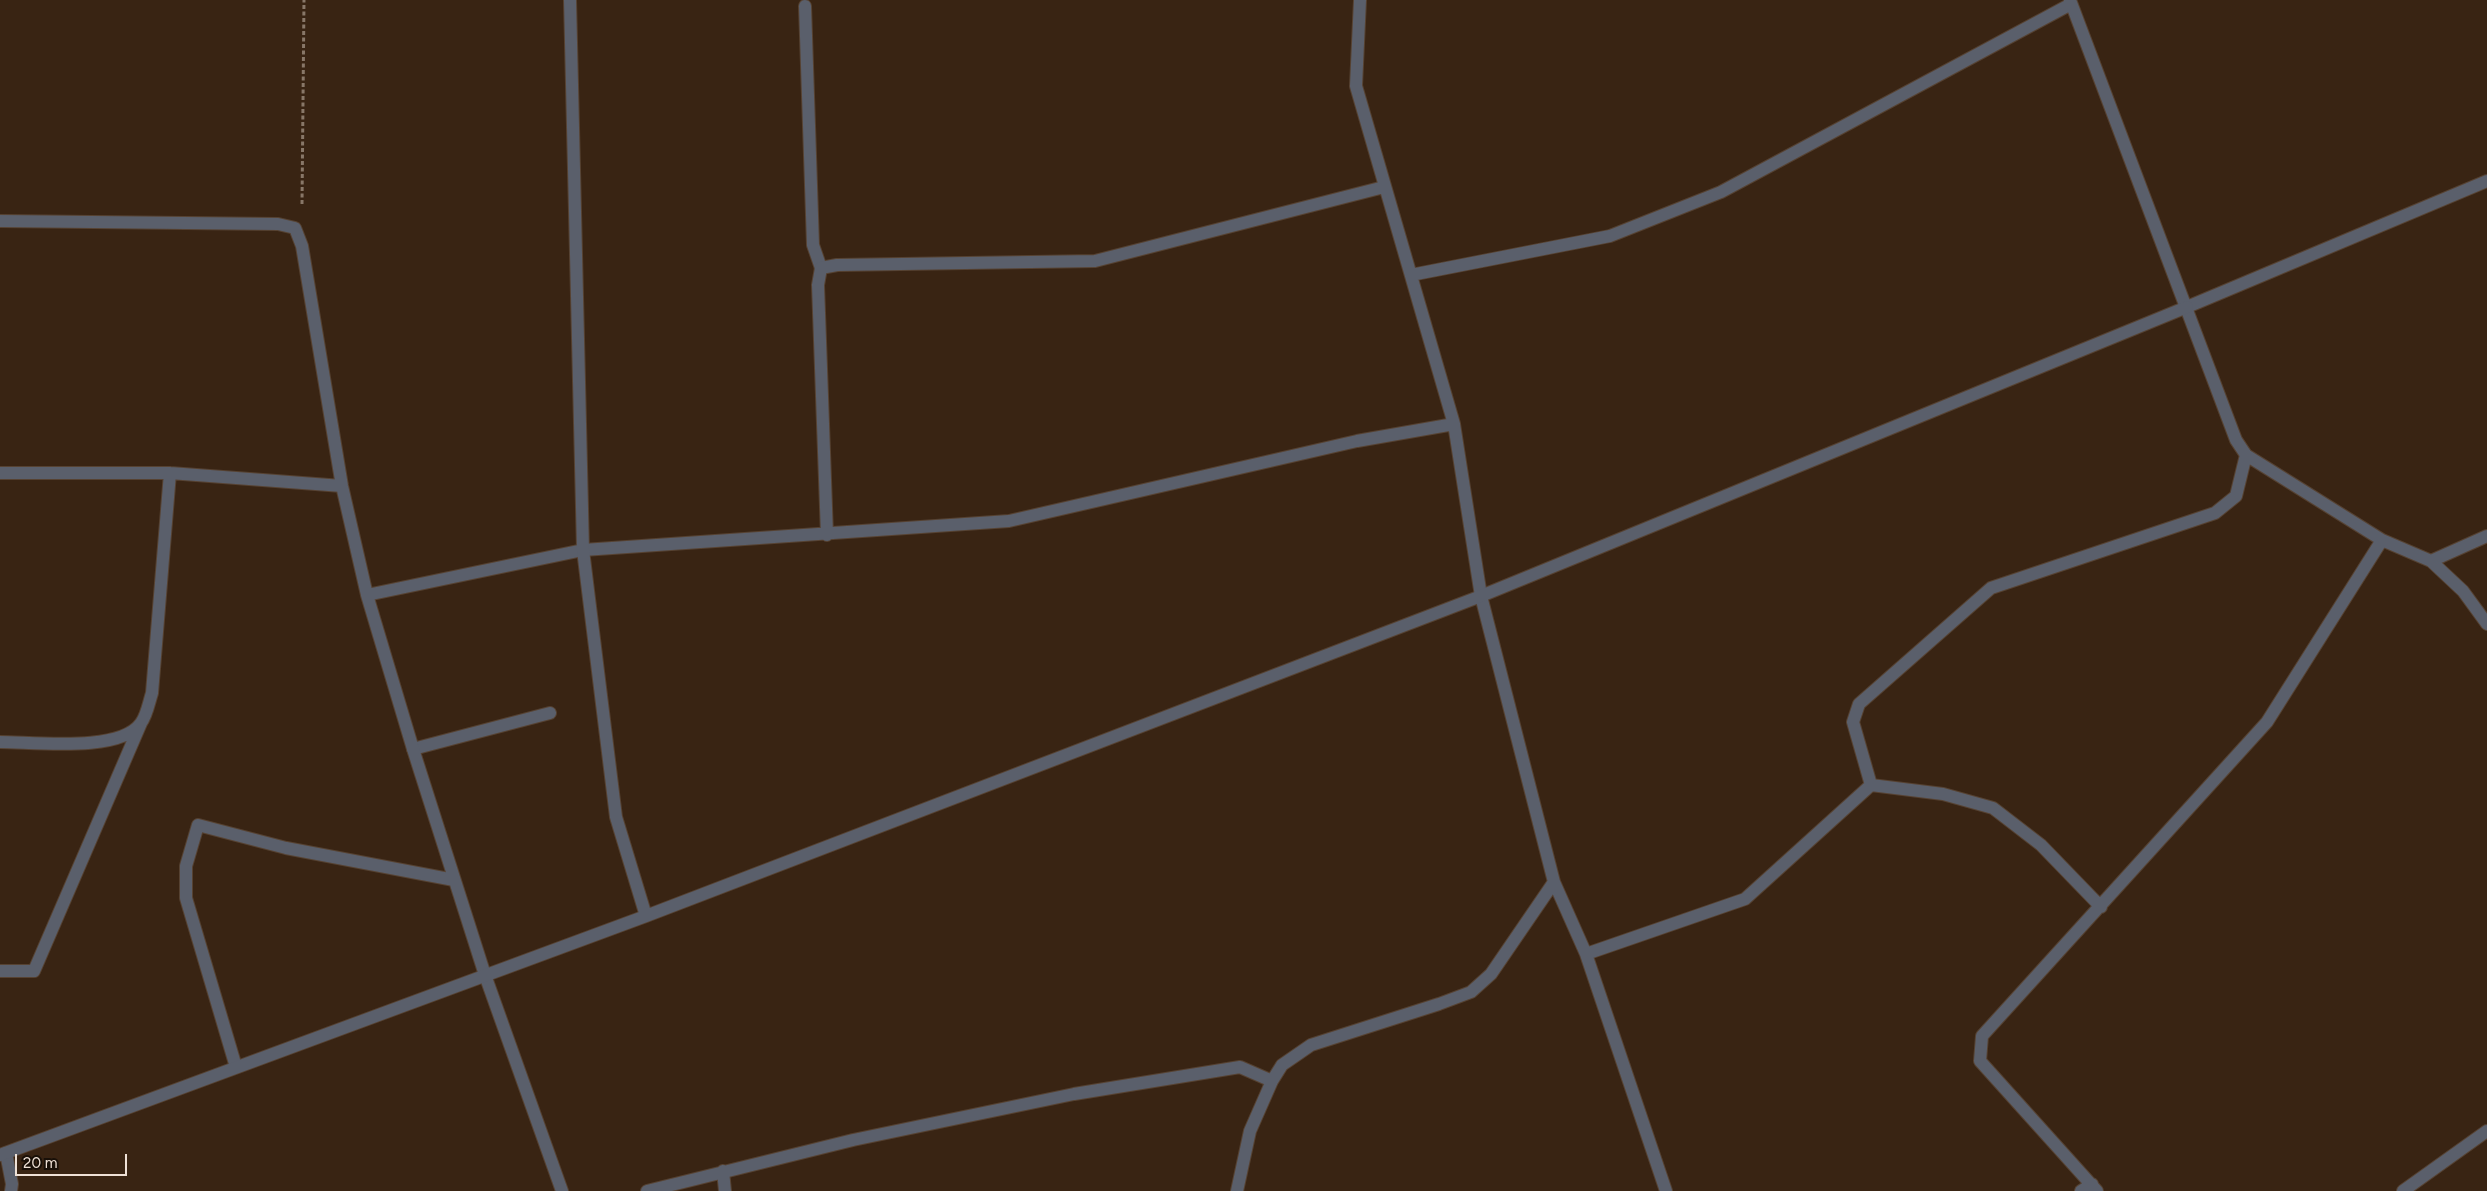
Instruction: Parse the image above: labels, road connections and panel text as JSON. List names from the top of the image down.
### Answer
{
  "scale_bar": "20 m"
}
